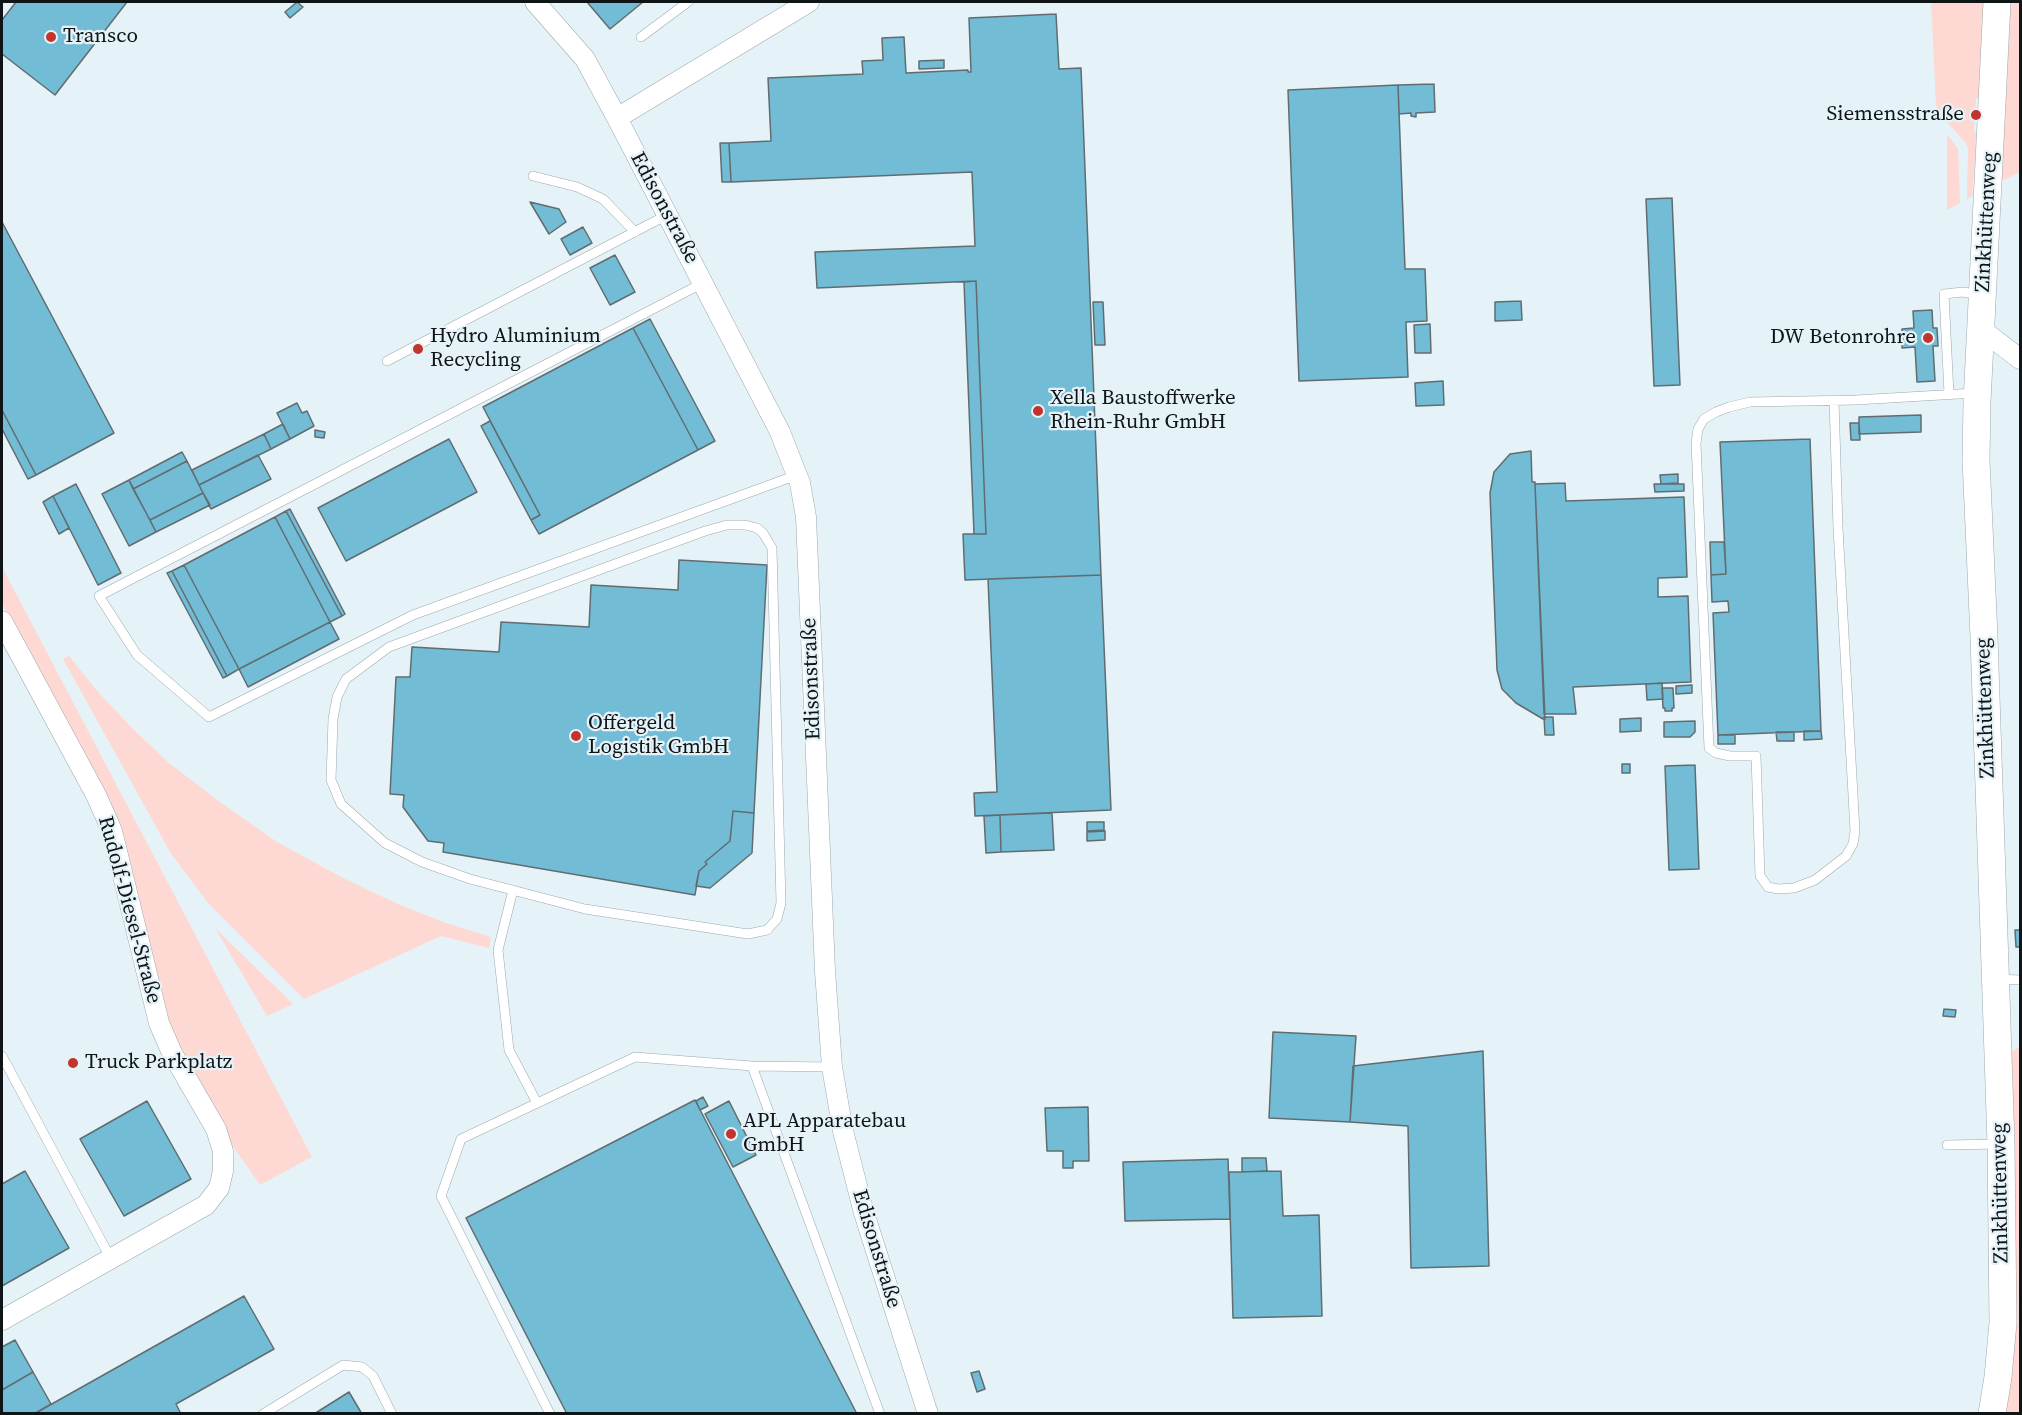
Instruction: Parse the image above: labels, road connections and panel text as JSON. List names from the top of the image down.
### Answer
{
  "streets": {
    "street": ["Edisonstraße", "Zinkhüttenweg", "Rudolf-Diesel-Straße"]
  },
  "places": [
    "Transco",
    "Siemensstraße",
    "DW Betonrohre",
    "Hydro Aluminium Recycling",
    "Xella Baustoffwerke Rhein-Ruhr GmbH",
    "Offergeld Logistik GmbH",
    "Truck Parkplatz",
    "APL Apparatebau GmbH"
  ]
}
